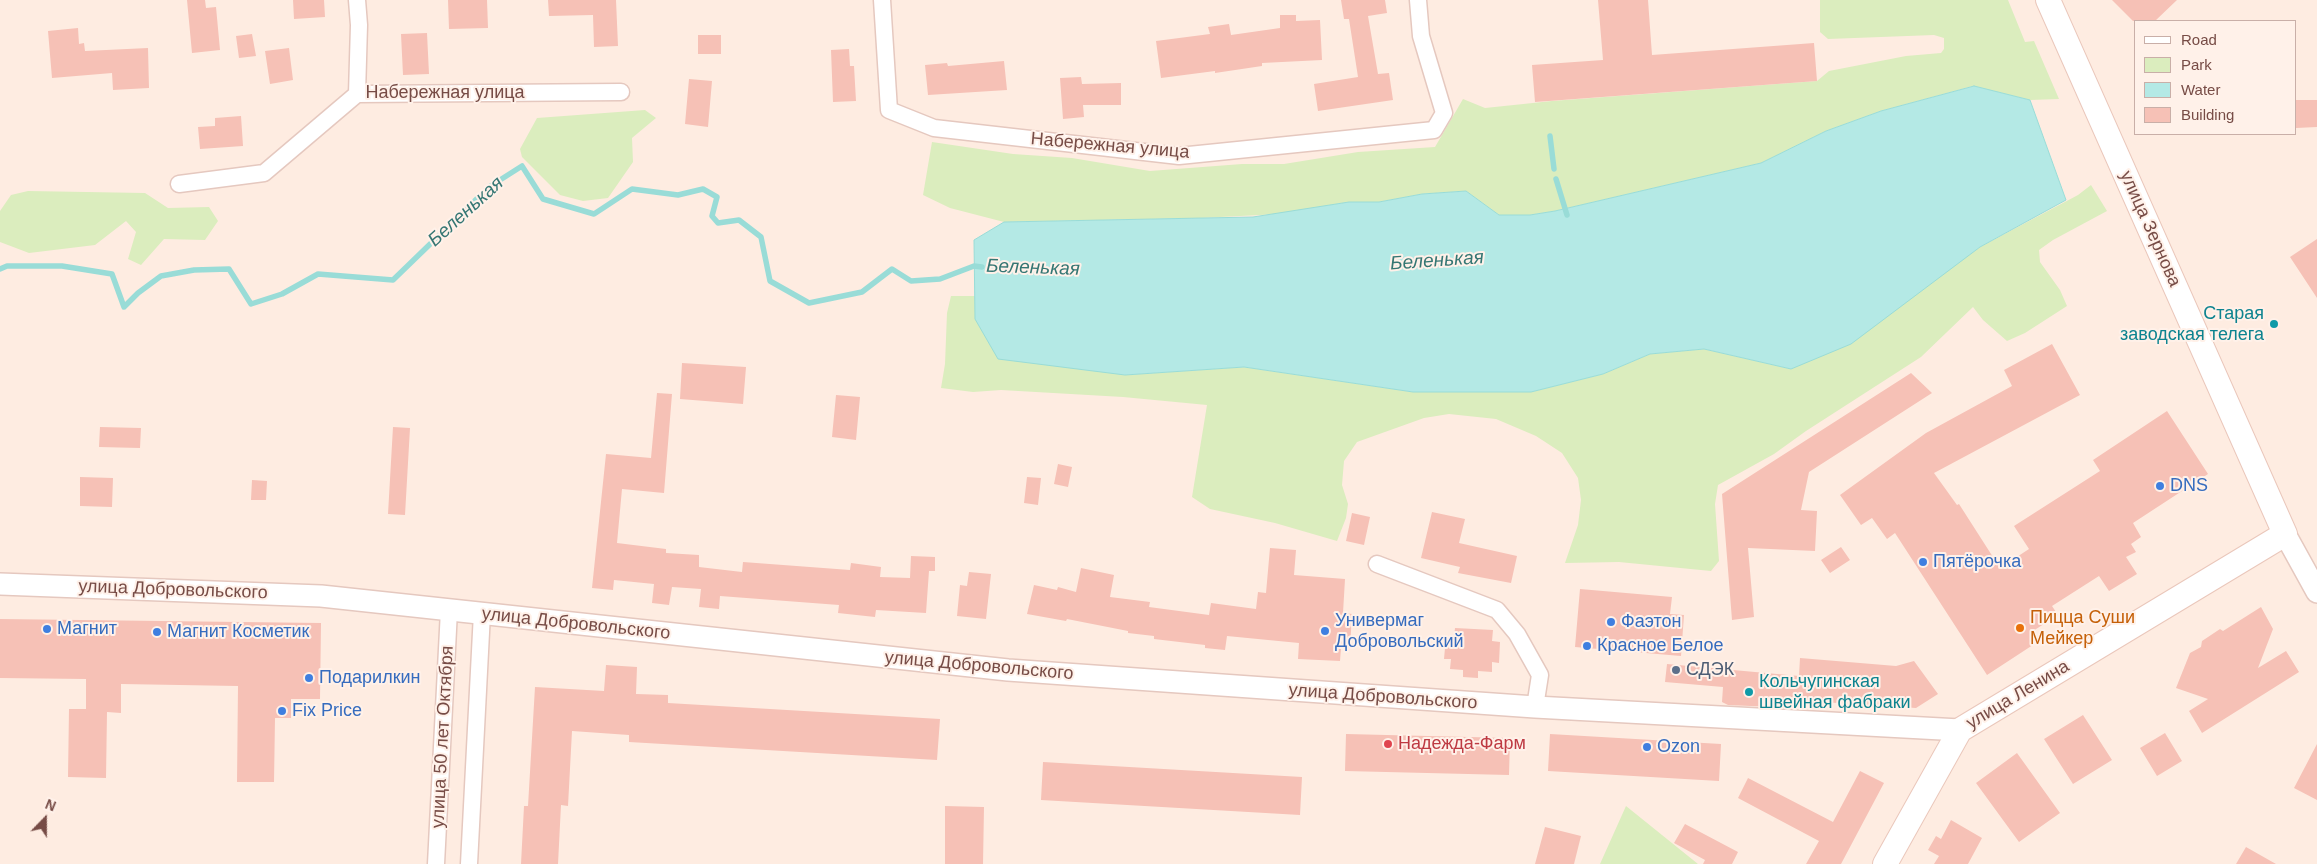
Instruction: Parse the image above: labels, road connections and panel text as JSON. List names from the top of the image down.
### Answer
{
  "streets": {
    "main road": ["улица Зернова", "улица Ленина"],
    "street": ["Набережная улица", "улица Добровольского", "улица 50 лет Октября"]
  },
  "crossings": [
    ["улица Зернова", "улица Ленина"],
    ["улица Добровольского", "улица Ленина"],
    ["улица Добровольского", "улица 50 лет Октября"]
  ],
  "water": ["Беленькая"],
  "places": [
    "Старая заводская телега",
    "DNS",
    "Пятёрочка",
    "Фаэтон",
    "Пицца Суши Мейкер",
    "Магнит",
    "Универмаг Добровольский",
    "Магнит Косметик",
    "Красное Белое",
    "СДЭК",
    "Подарилкин",
    "Кольчугинская швейная фабраки",
    "Fix Price",
    "Надежда-Фарм",
    "Ozon"
  ],
  "legend": [
    "Road",
    "Park",
    "Water",
    "Building"
  ],
  "north": "top"
}
